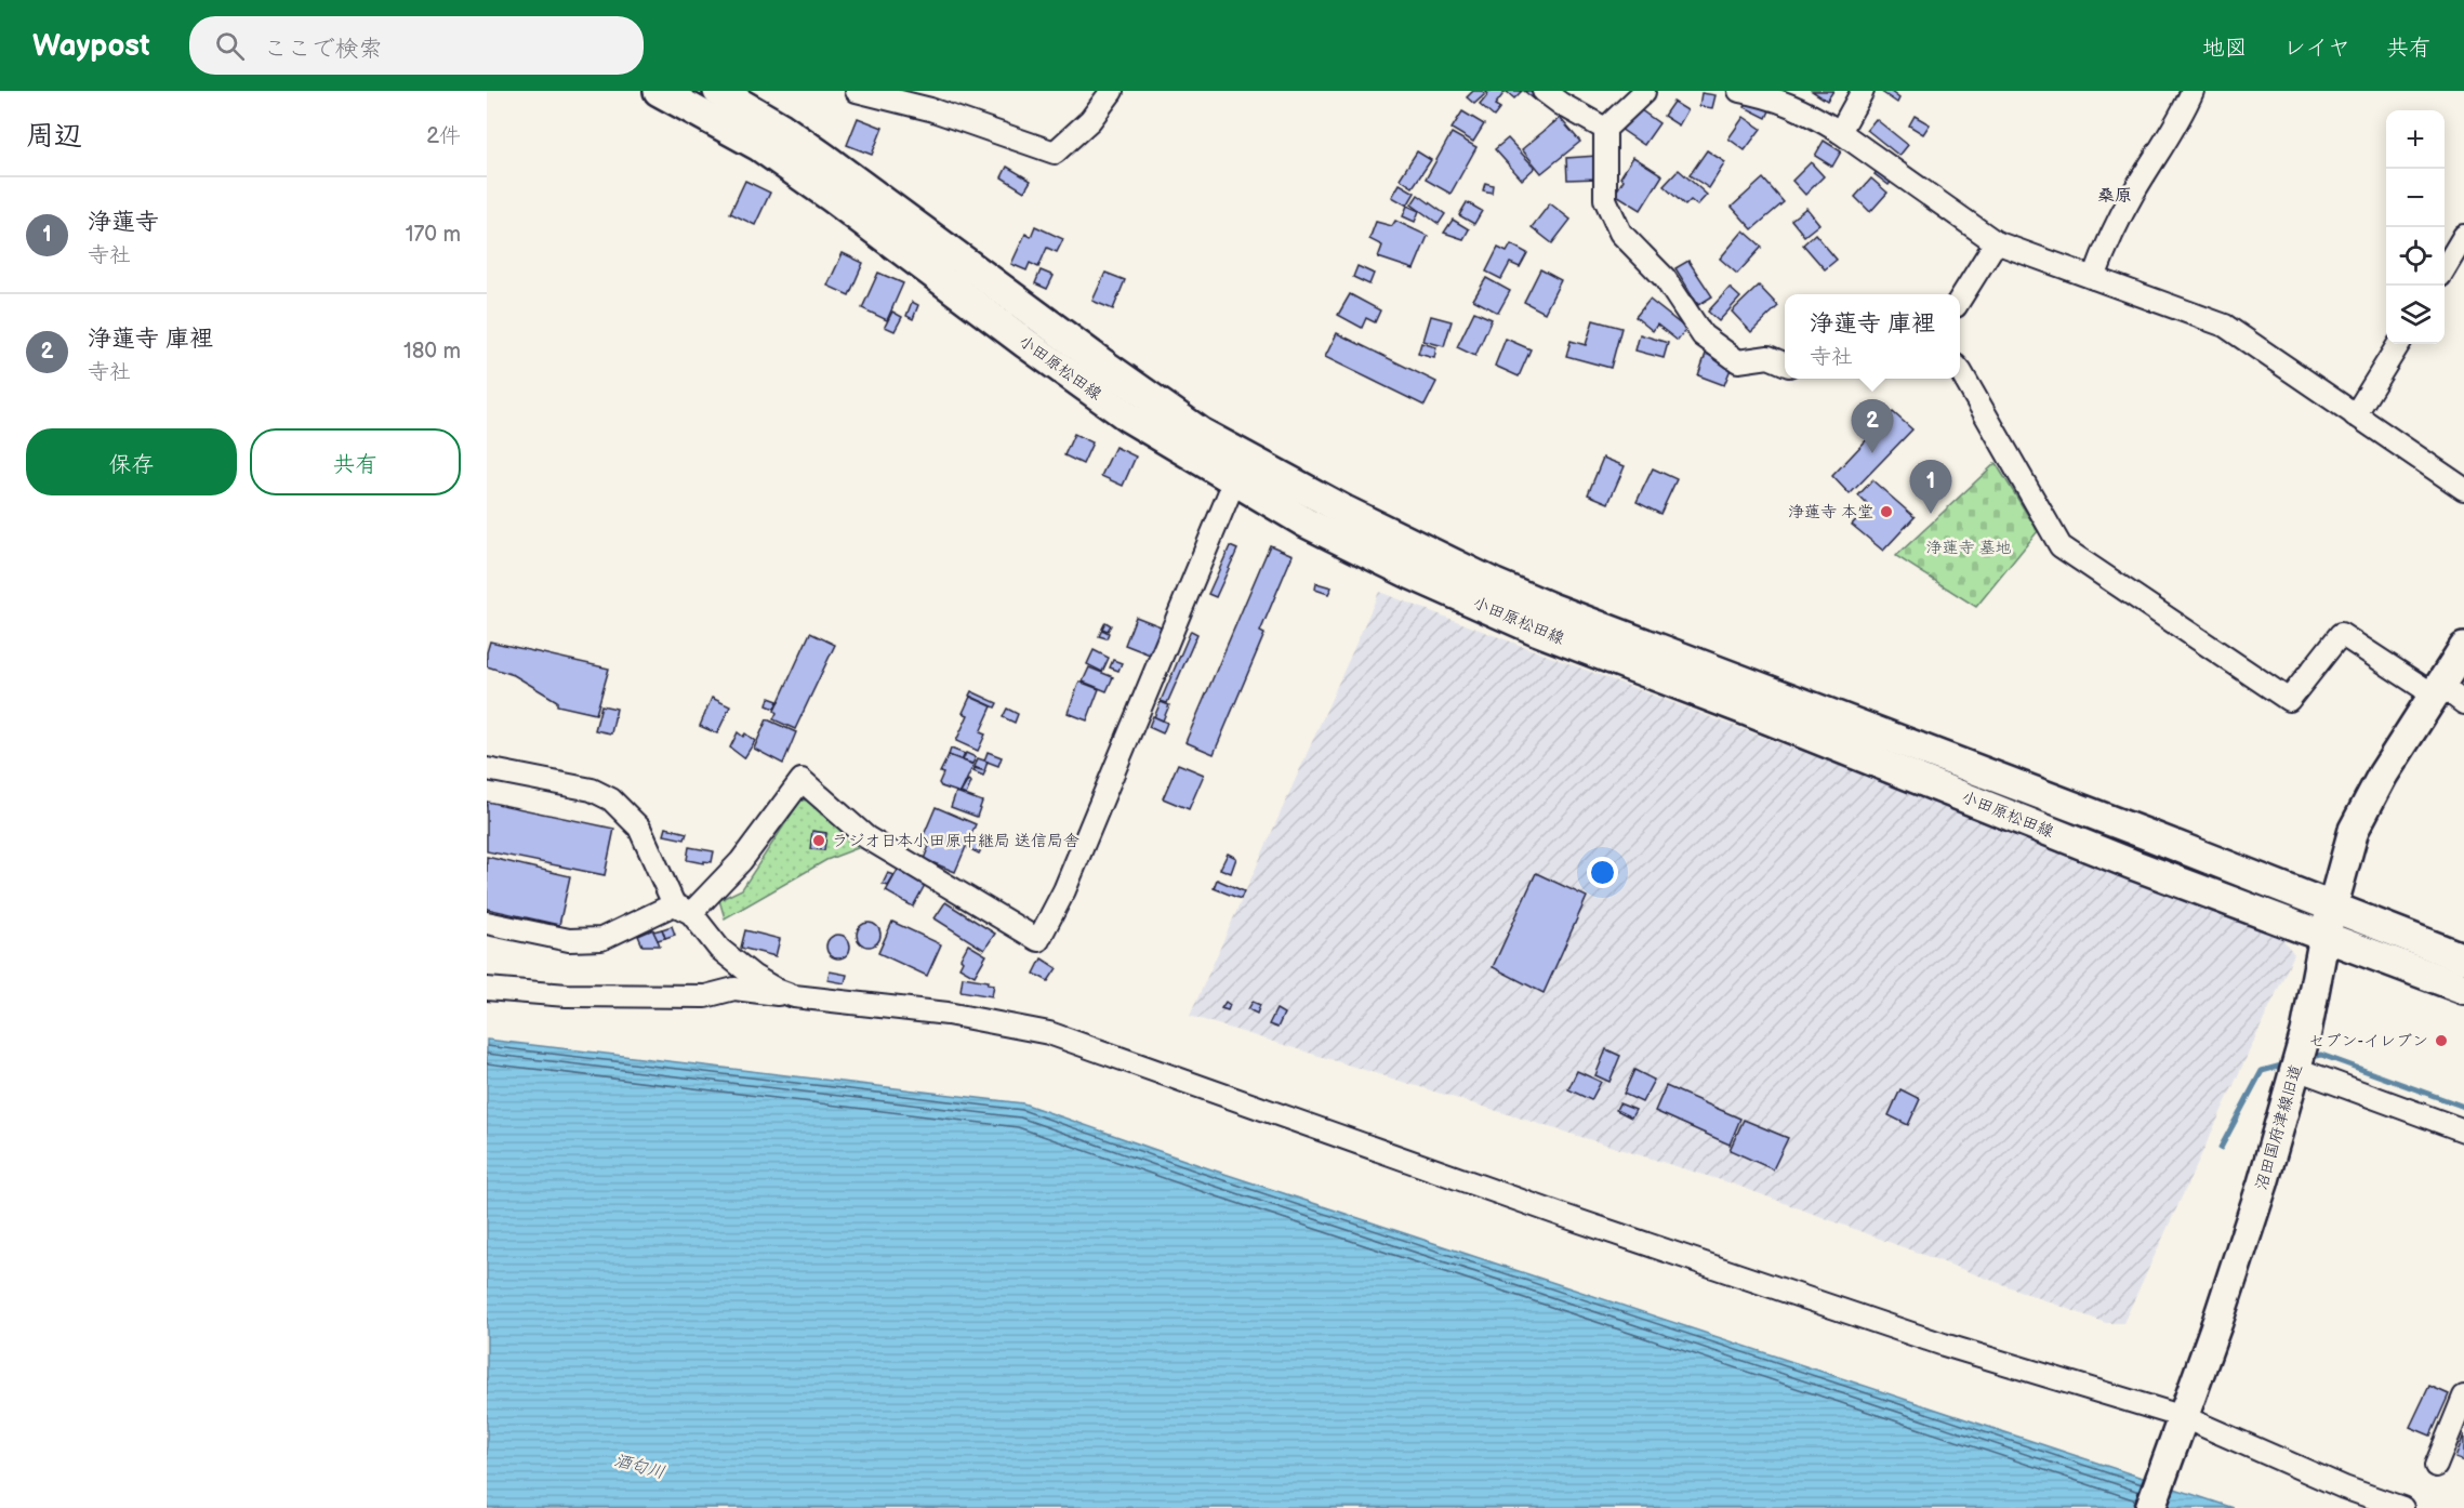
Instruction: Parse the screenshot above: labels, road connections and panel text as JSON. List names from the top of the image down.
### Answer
{
  "streets": {
    "main road": ["小田原松田線", "沼田国府津線旧道"]
  },
  "crossings": [
    ["小田原松田線", "沼田国府津線旧道"]
  ],
  "districts": ["桑原"],
  "water": ["酒匂川"],
  "parks": ["浄蓮寺 墓地"],
  "places": ["浄蓮寺 本堂", "ラジオ日本小田原中継局 送信局舎", "セブン-イレブン"],
  "page": {
    "header": "Waypost",
    "search": "ここで検索",
    "nav": ["地図", "レイヤ", "共有"],
    "heading": ["周辺", "2件"],
    "map_buttons": ["+", "−"],
    "list": [
      {
        "mark": "1",
        "name": "浄蓮寺",
        "note": "寺社",
        "value": "170 m"
      },
      {
        "mark": "2",
        "name": "浄蓮寺 庫裡",
        "note": "寺社",
        "value": "180 m"
      }
    ],
    "popup": ["浄蓮寺 庫裡", "寺社"],
    "pins": ["2", "1"],
    "buttons": ["保存", "共有"]
  }
}
